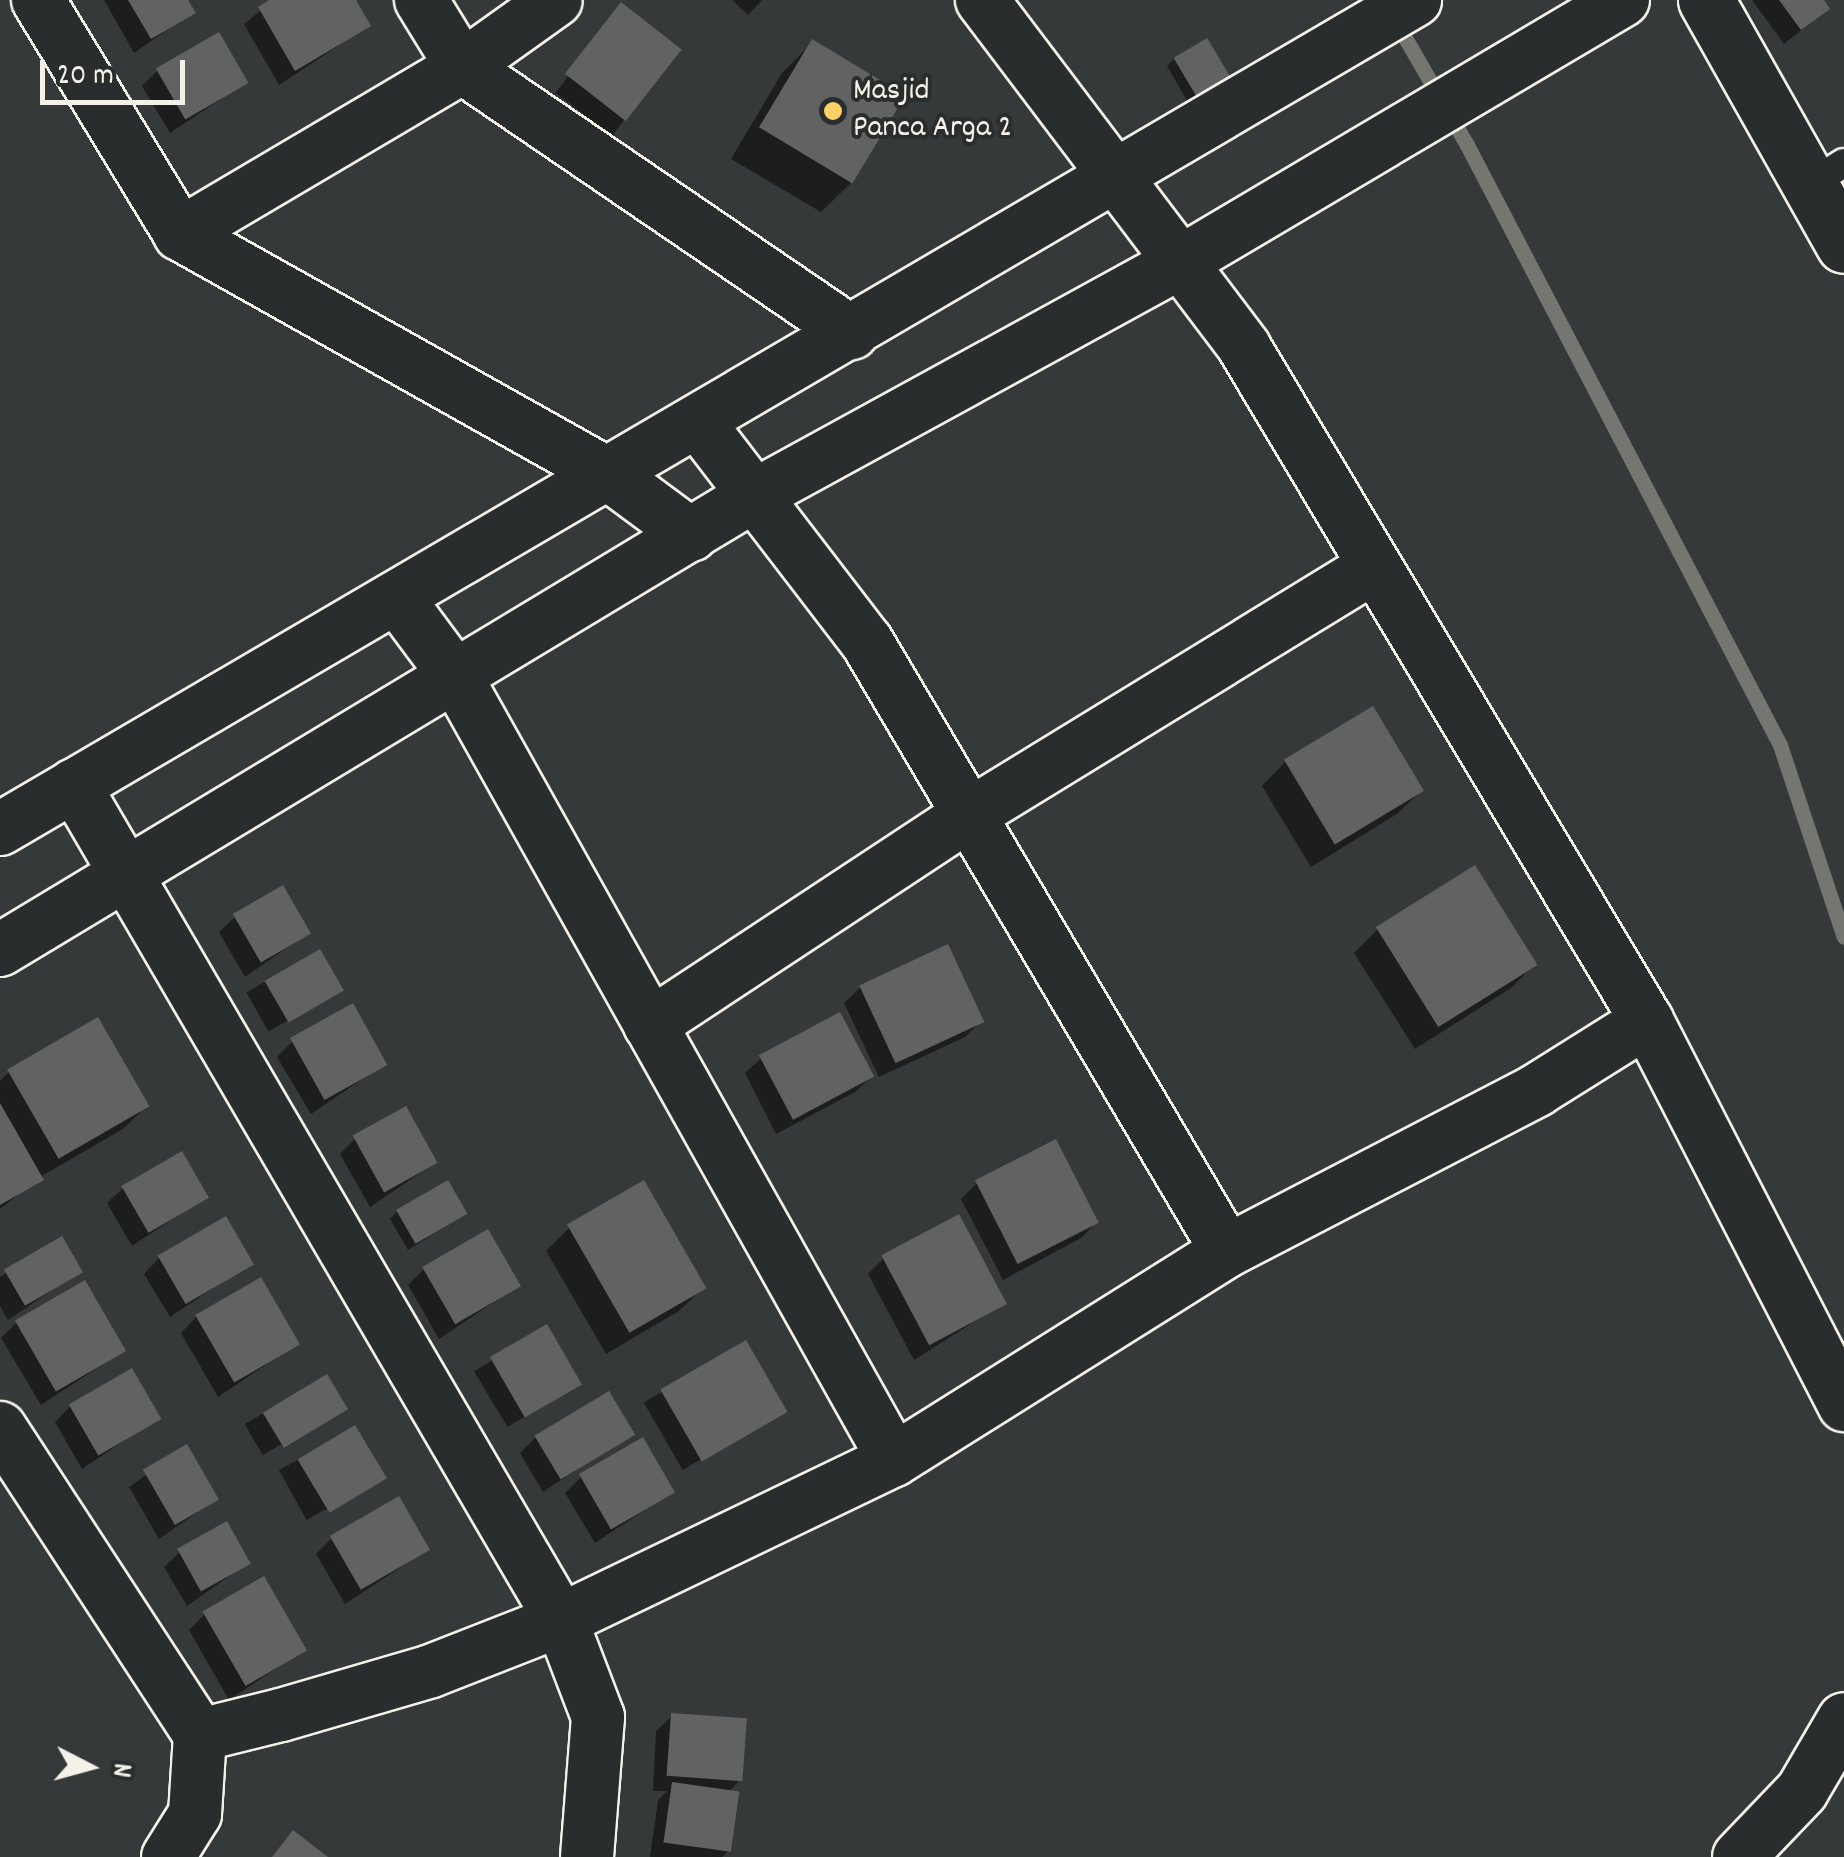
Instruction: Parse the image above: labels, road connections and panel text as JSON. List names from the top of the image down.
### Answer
{
  "places": ["Masjid Panca Arga 2"],
  "scale_bar": "20 m",
  "north": "right"
}
